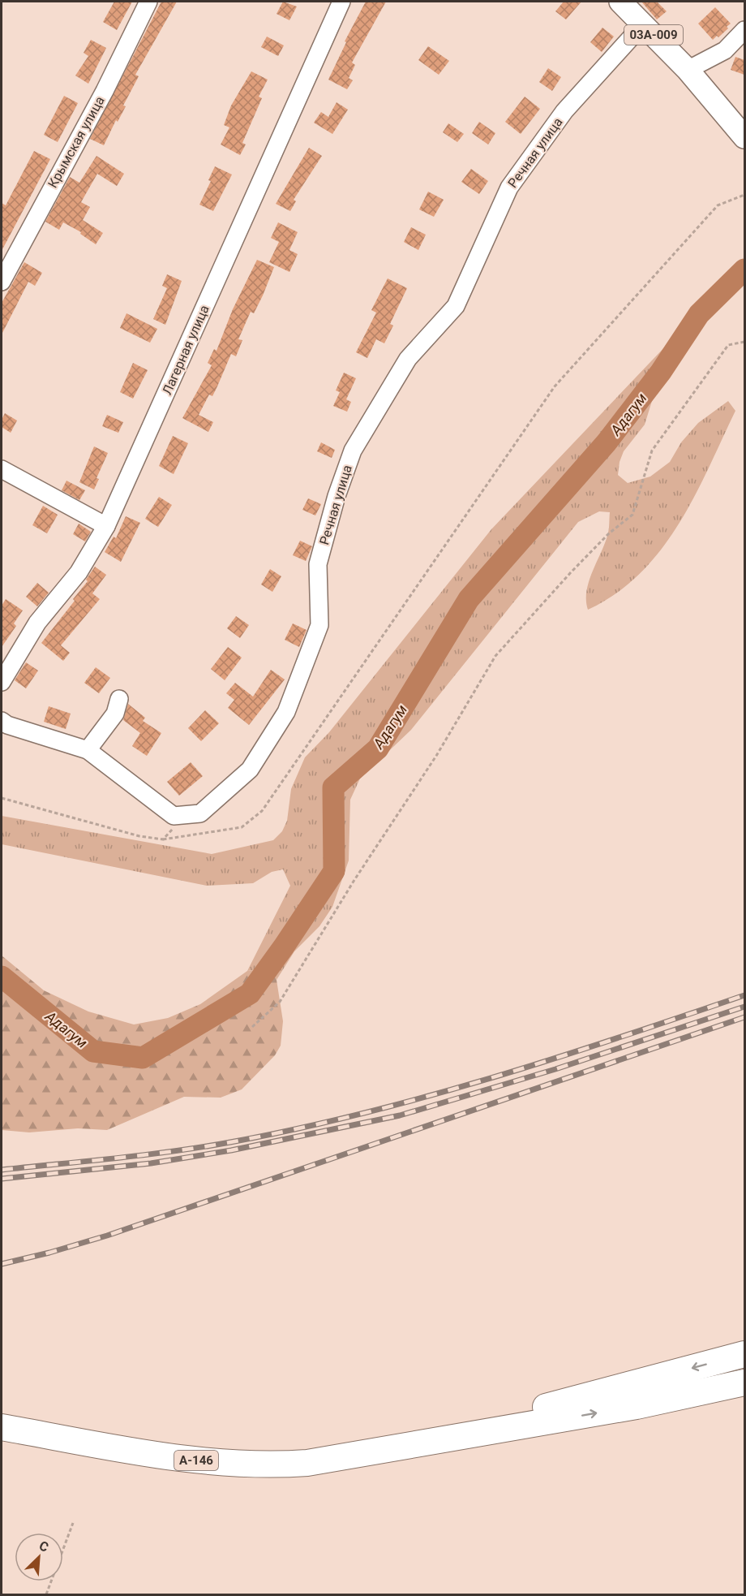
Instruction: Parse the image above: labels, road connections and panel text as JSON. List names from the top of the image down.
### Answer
{
  "streets": {
    "highway": ["А-146"],
    "main road": ["03А-009"],
    "street": ["Крымская улица", "Речная улица", "Лагерная улица"]
  },
  "crossings": [
    ["03А-009", "Речная улица"]
  ],
  "water": ["Адагум"],
  "north": "top right"
}
